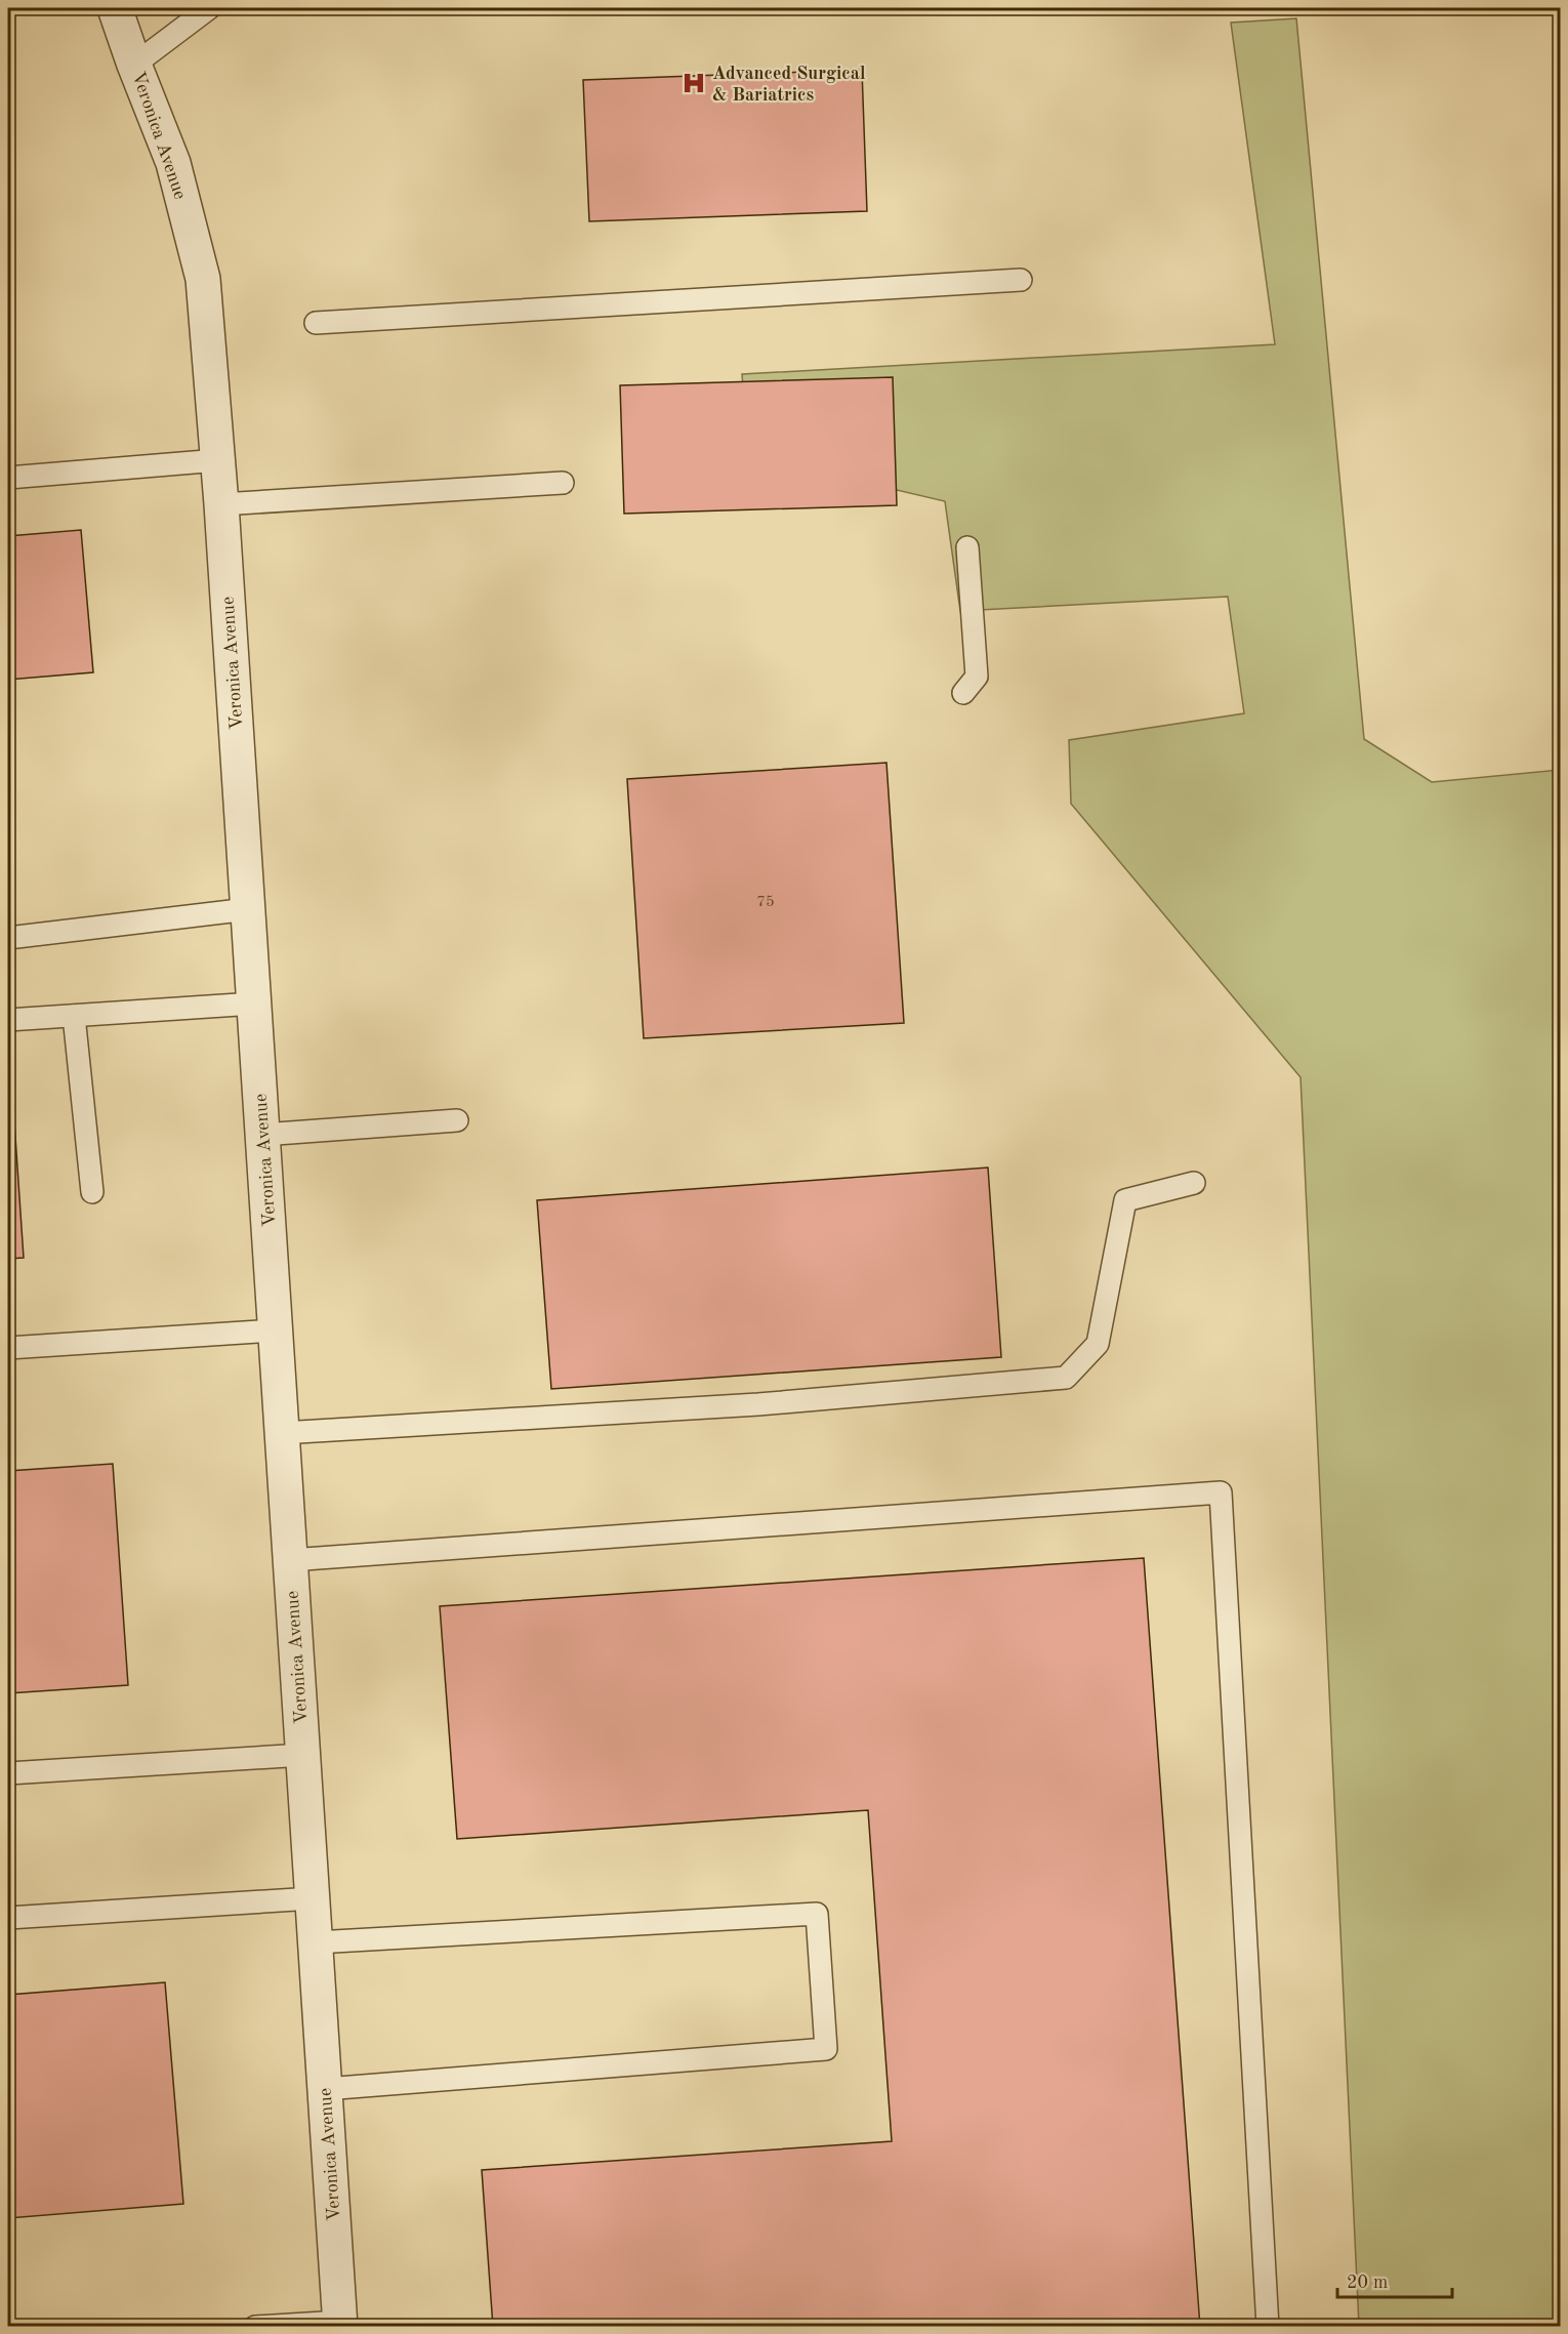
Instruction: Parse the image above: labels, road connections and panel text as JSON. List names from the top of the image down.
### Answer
{
  "streets": {
    "street": ["Veronica Avenue"]
  },
  "places": {
    "hospital": ["Advanced Surgical & Bariatrics"]
  },
  "house_numbers": ["75"],
  "scale_bar": "20 m"
}
